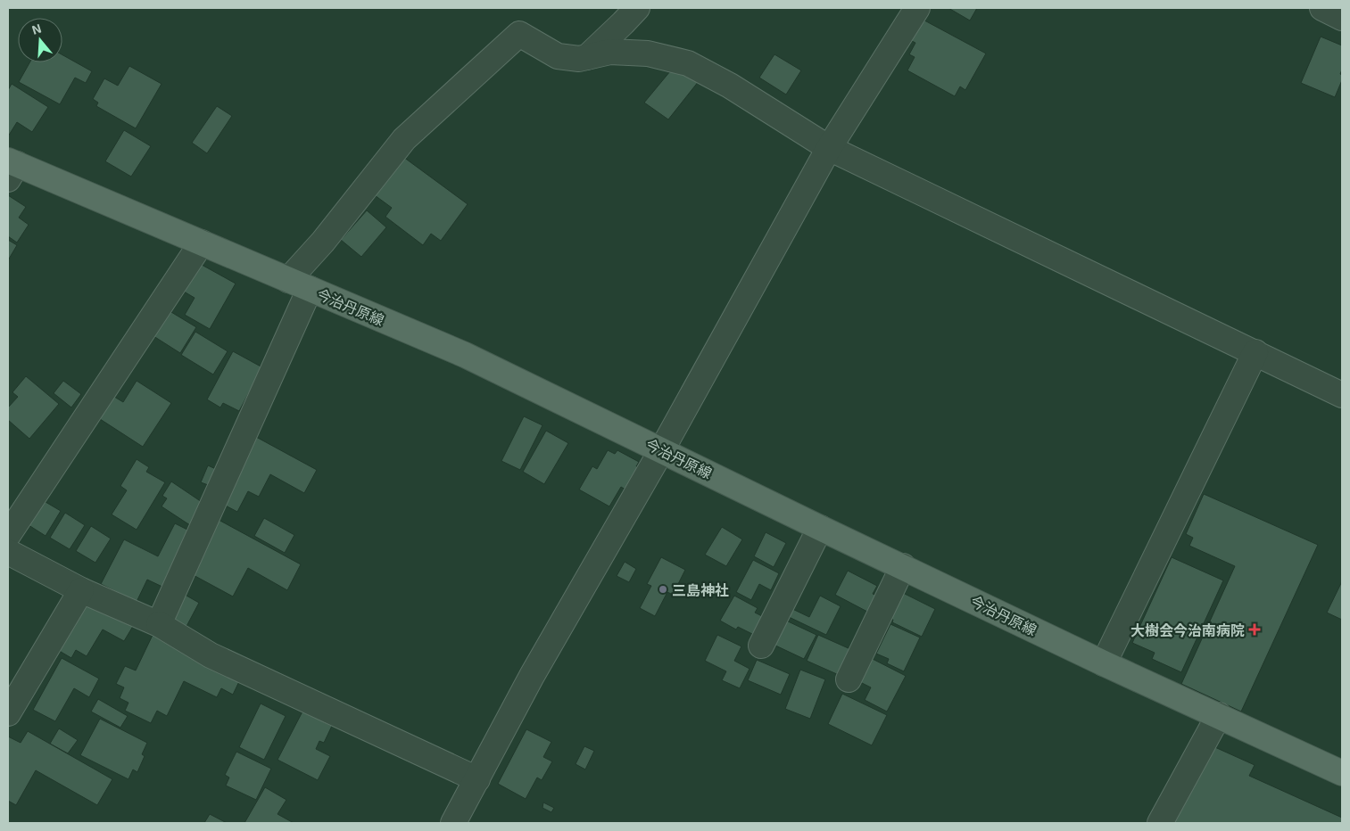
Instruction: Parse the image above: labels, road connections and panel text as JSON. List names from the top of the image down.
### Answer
{
  "streets": {
    "main road": ["今治丹原線"]
  },
  "places": {
    "other": ["三島神社"],
    "health": ["大樹会今治南病院"]
  },
  "north": "top"
}
